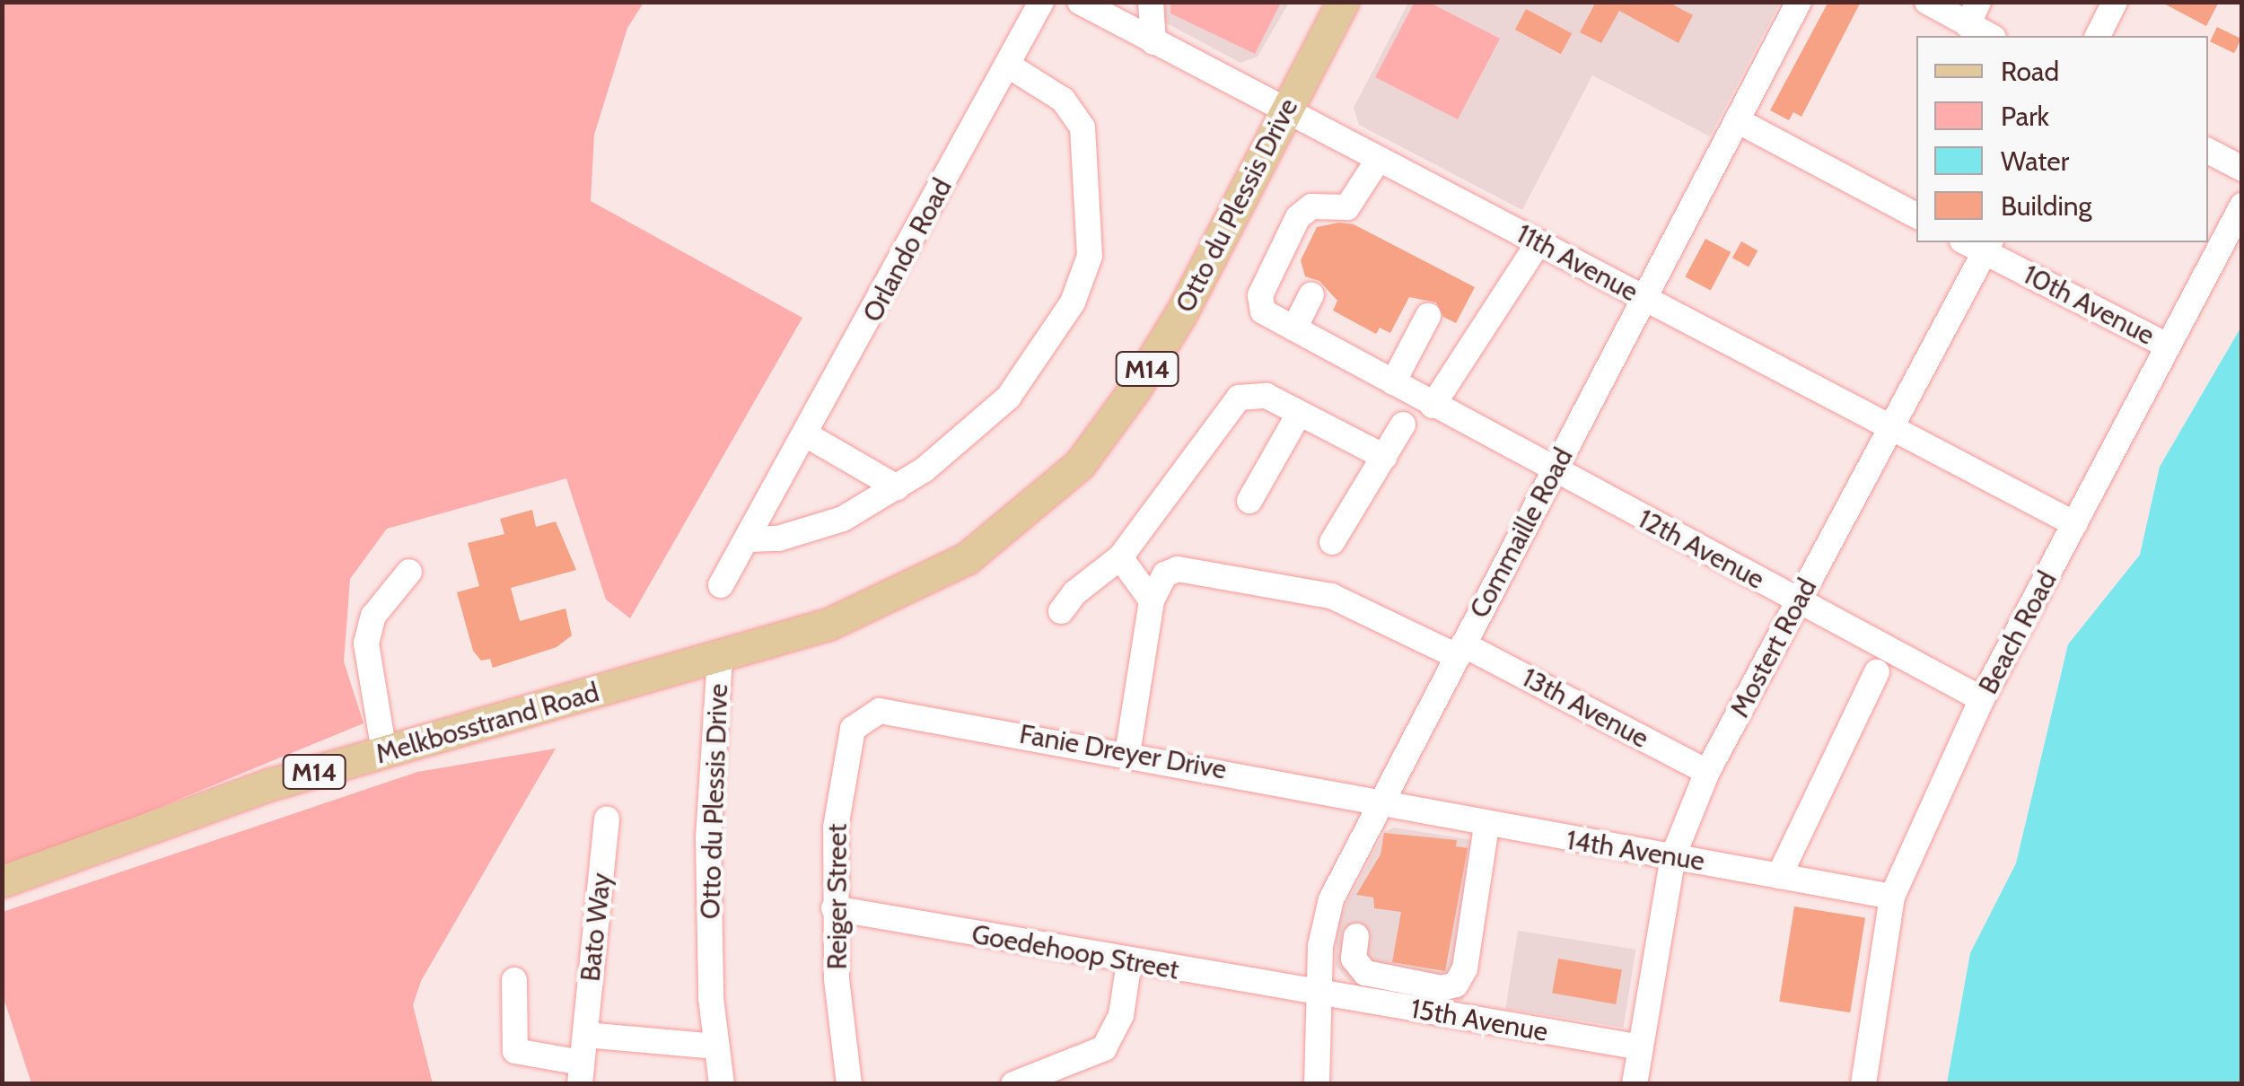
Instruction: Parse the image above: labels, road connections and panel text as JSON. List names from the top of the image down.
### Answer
{
  "streets": {
    "main road": ["Otto du Plessis Drive", "M14", "Melkbosstrand Road"],
    "street": [
      "Orlando Road",
      "11th Avenue",
      "10th Avenue",
      "Commaille Road",
      "12th Avenue",
      "Beach Road",
      "Mostert Road",
      "13th Avenue",
      "Fanie Dreyer Drive",
      "14th Avenue",
      "Reiger Street",
      "Bato Way",
      "Goedehoop Street",
      "15th Avenue"
    ]
  },
  "crossings": [
    ["Otto du Plessis Drive", "11th Avenue"],
    ["Otto du Plessis Drive", "Melkbosstrand Road"],
    ["11th Avenue", "Commaille Road"],
    ["11th Avenue", "12th Avenue"],
    ["11th Avenue", "Beach Road"],
    ["11th Avenue", "Mostert Road"],
    ["10th Avenue", "Beach Road"],
    ["10th Avenue", "Mostert Road"],
    ["Commaille Road", "12th Avenue"],
    ["Commaille Road", "13th Avenue"],
    ["Commaille Road", "Fanie Dreyer Drive"],
    ["Commaille Road", "14th Avenue"],
    ["Commaille Road", "Goedehoop Street"],
    ["Commaille Road", "15th Avenue"],
    ["12th Avenue", "Beach Road"],
    ["12th Avenue", "Mostert Road"],
    ["Beach Road", "14th Avenue"],
    ["Mostert Road", "13th Avenue"],
    ["Mostert Road", "14th Avenue"],
    ["Mostert Road", "15th Avenue"],
    ["Fanie Dreyer Drive", "14th Avenue"],
    ["Fanie Dreyer Drive", "Reiger Street"],
    ["Reiger Street", "Goedehoop Street"],
    ["Goedehoop Street", "15th Avenue"]
  ],
  "legend": [
    "Road",
    "Park",
    "Water",
    "Building"
  ]
}
